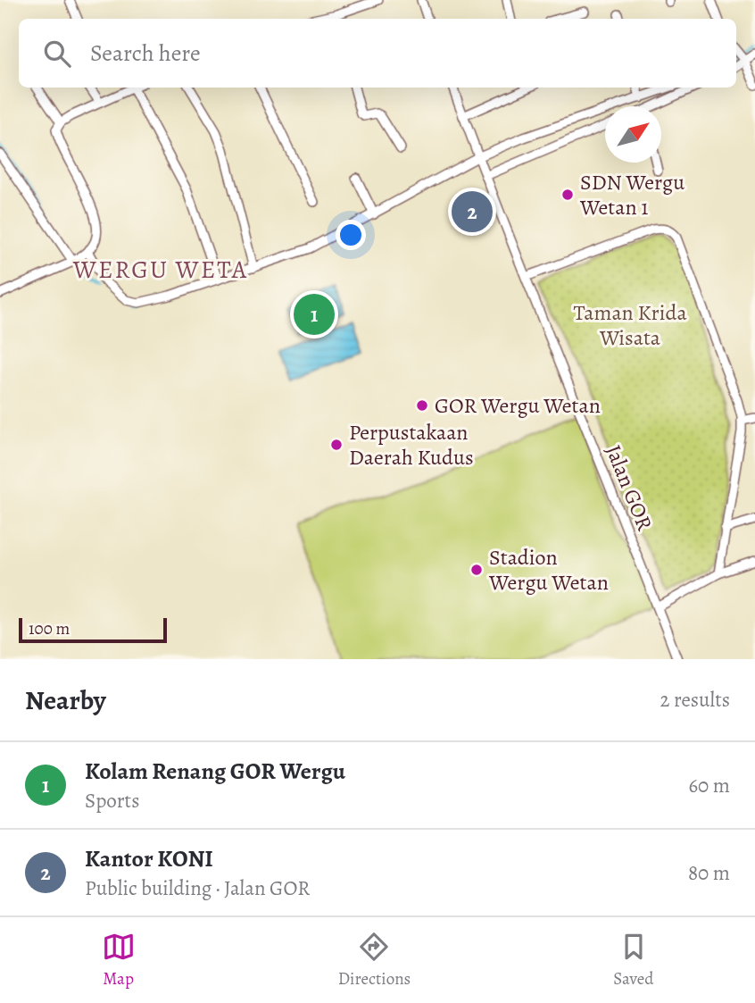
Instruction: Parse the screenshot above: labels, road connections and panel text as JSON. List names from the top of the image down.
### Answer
{
  "streets": {
    "street": ["Jalan GOR"]
  },
  "districts": ["WERGU WETA"],
  "parks": ["Taman Krida Wisata"],
  "places": [
    "SDN Wergu Wetan 1",
    "GOR Wergu Wetan",
    "Perpustakaan Daerah Kudus",
    "Stadion Wergu Wetan"
  ],
  "scale_bar": "100 m",
  "north": "top right",
  "page": {
    "search": "Search here",
    "pins": ["2", "1"],
    "scale": "100 m",
    "heading": ["Nearby", "2 results"],
    "list": [
      {
        "mark": "1",
        "name": "Kolam Renang GOR Wergu",
        "note": "Sports",
        "value": "60 m"
      },
      {
        "mark": "2",
        "name": "Kantor KONI",
        "note": "Public building · Jalan GOR",
        "value": "80 m"
      }
    ],
    "nav": ["Map", "Directions", "Saved"]
  }
}
